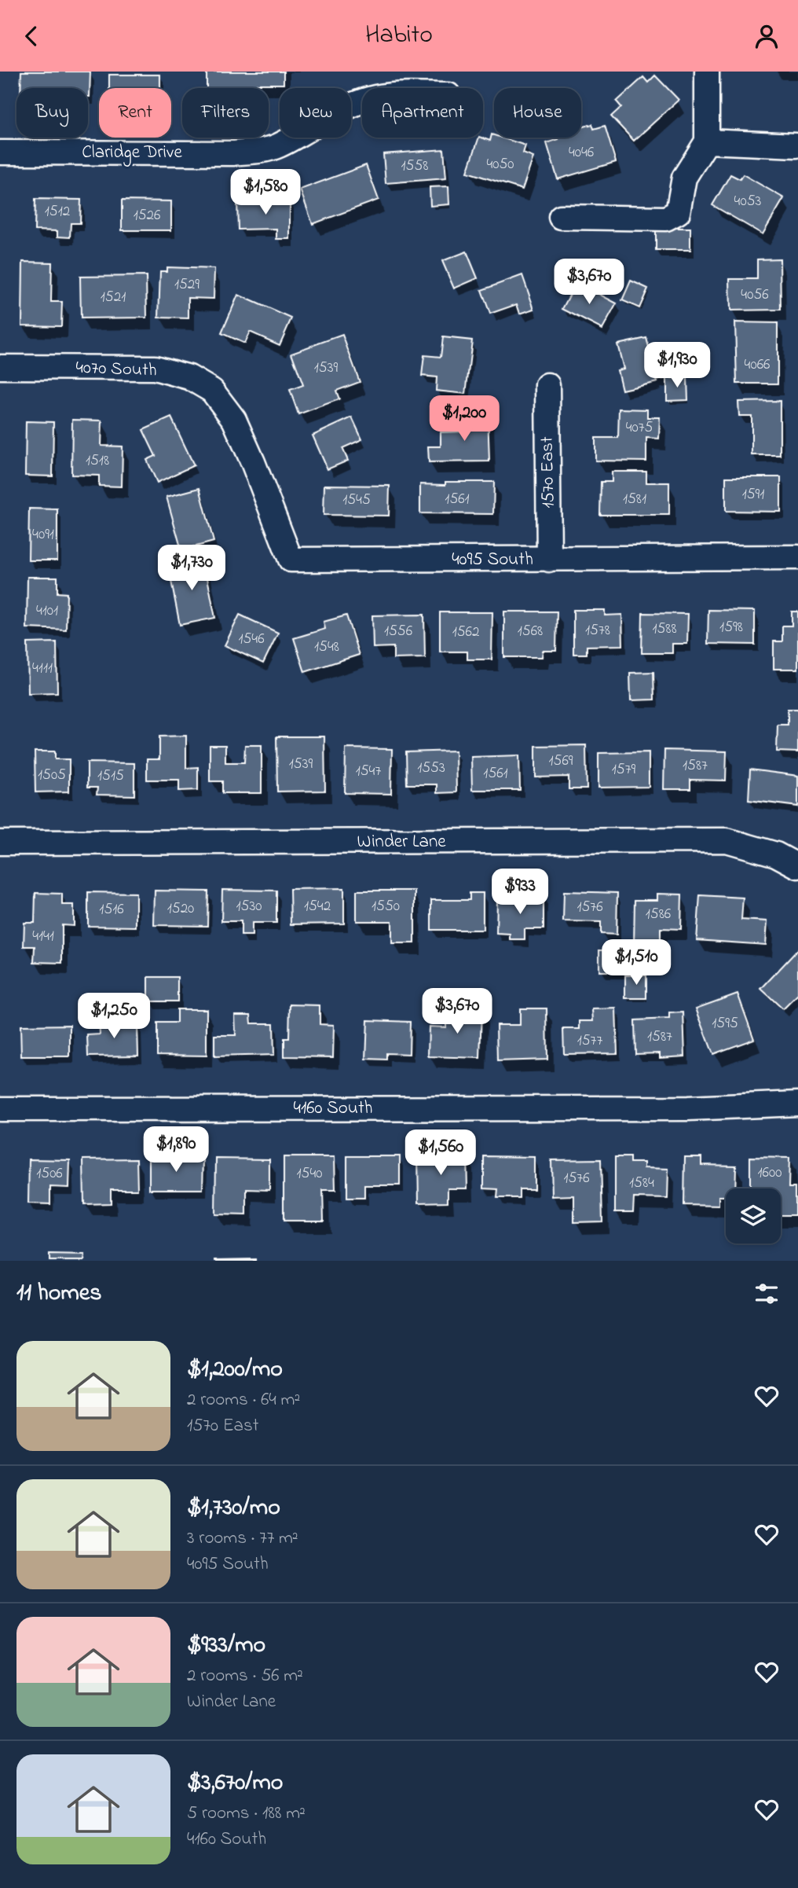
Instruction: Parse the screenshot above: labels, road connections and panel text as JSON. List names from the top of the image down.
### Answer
{
  "streets": {
    "street": [
      "Claridge Drive",
      "4070 South",
      "1570 East",
      "4095 South",
      "Winder Lane",
      "4160 South"
    ]
  },
  "crossings": [
    ["4070 South", "4095 South"],
    ["1570 East", "4095 South"]
  ],
  "house_numbers": [
    "4046",
    "4050",
    "1558",
    "4053",
    "1512",
    "1526",
    "1529",
    "4056",
    "1521",
    "4066",
    "1539",
    "4075",
    "1518",
    "1591",
    "1561",
    "1581",
    "1545",
    "4091",
    "4101",
    "1598",
    "1588",
    "1578",
    "1556",
    "1568",
    "1562",
    "1546",
    "1548",
    "4111",
    "1569",
    "1539",
    "1587",
    "1553",
    "1579",
    "1547",
    "1561",
    "1505",
    "1515",
    "1530",
    "1542",
    "1550",
    "1576",
    "1520",
    "1516",
    "1586",
    "4141",
    "1595",
    "1587",
    "1577",
    "1600",
    "1506",
    "1540",
    "1576",
    "1584"
  ],
  "page": {
    "header": "Habito",
    "chip": [
      "Buy",
      "Rent",
      "Filters",
      "New",
      "Apartment",
      "House"
    ],
    "price": [
      "$1,580",
      "$3,670",
      "$1,930",
      "$1,200",
      "$1,730",
      "$933",
      "$1,510",
      "$3,670",
      "$1,250",
      "$1,890",
      "$1,560"
    ],
    "heading": "11 homes",
    "list": [
      {
        "name": "$1,200/mo",
        "note": "2 rooms · 64 m² · 1570 East"
      },
      {
        "name": "$1,730/mo",
        "note": "3 rooms · 77 m² · 4095 South"
      },
      {
        "name": "$933/mo",
        "note": "2 rooms · 56 m² · Winder Lane"
      },
      {
        "name": "$3,670/mo",
        "note": "5 rooms · 188 m² · 4160 South"
      }
    ]
  }
}
